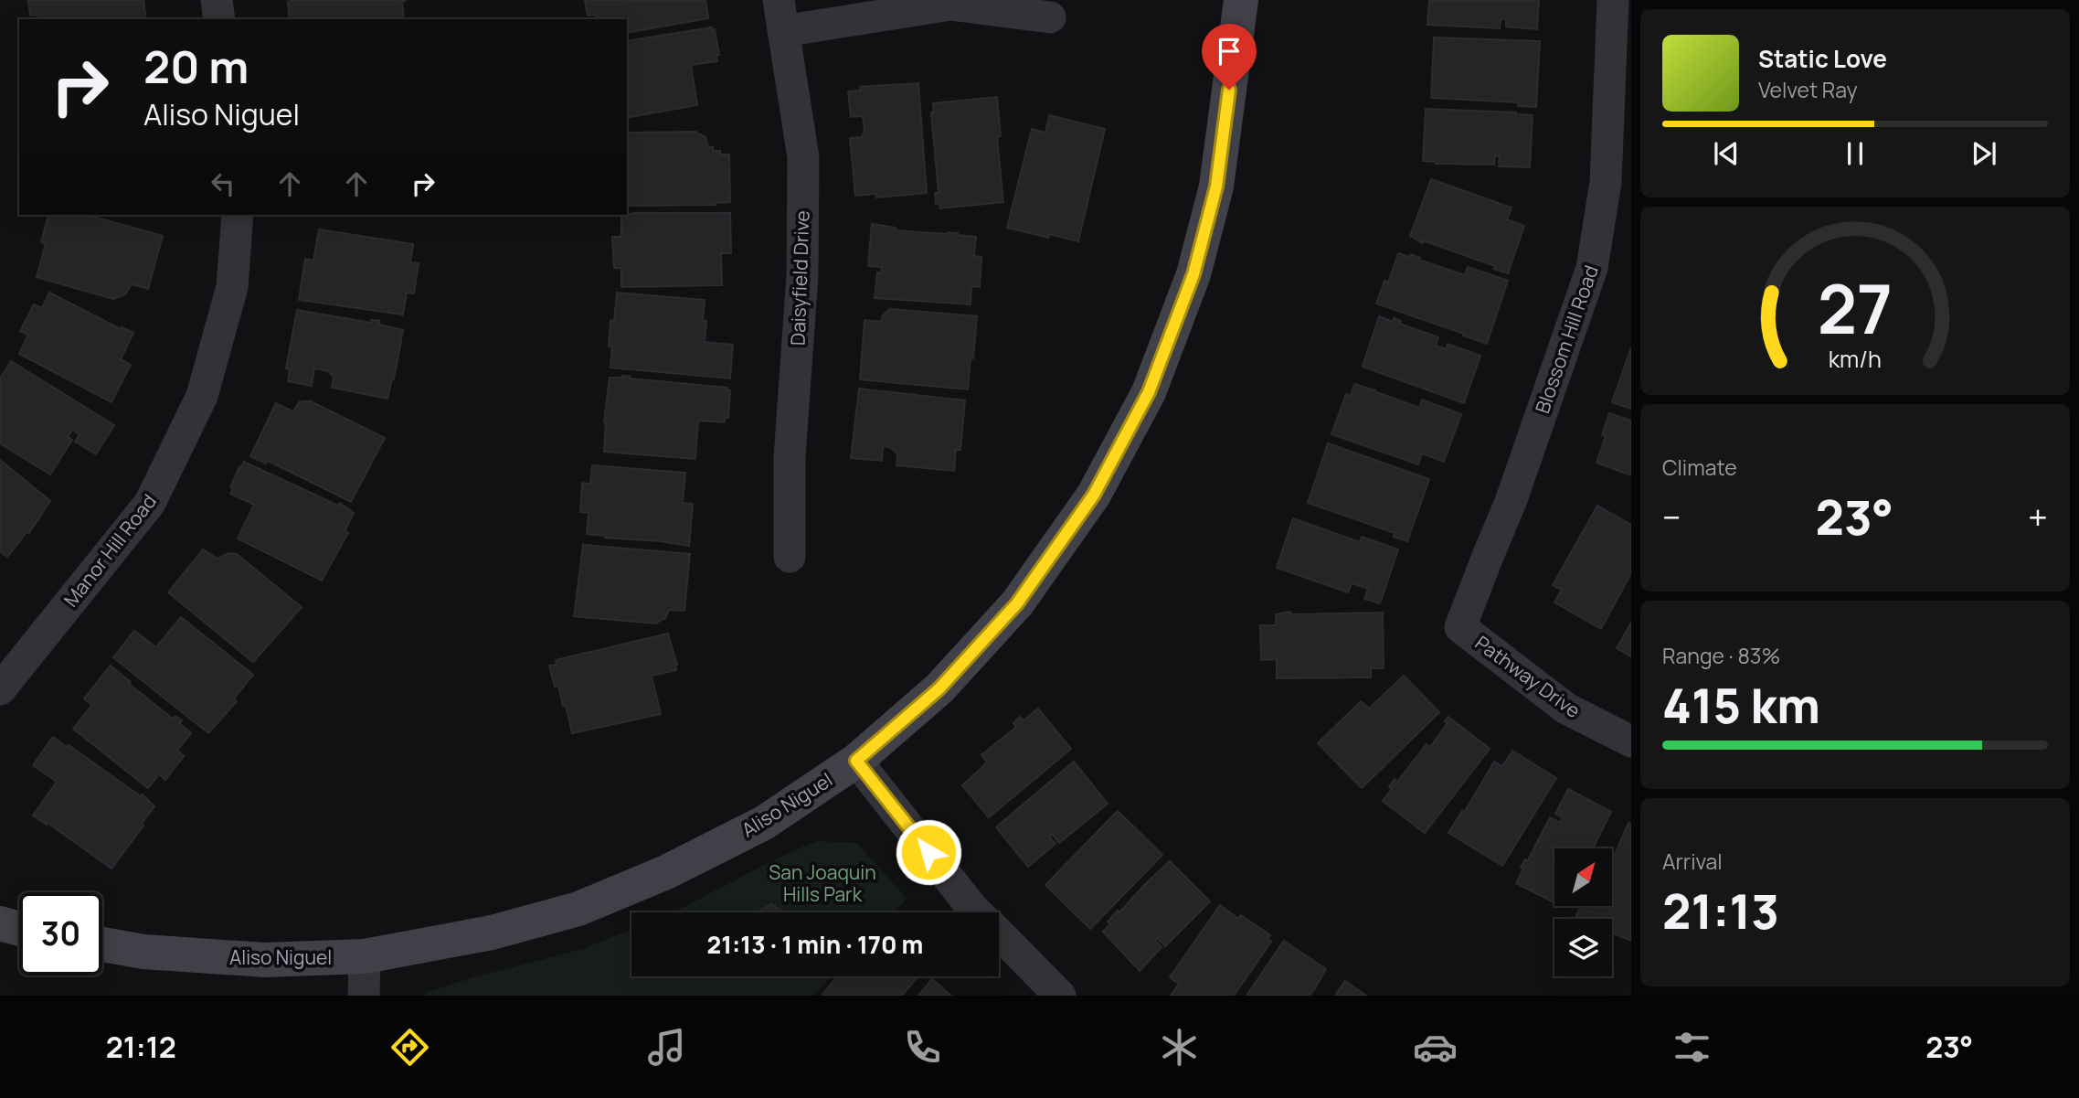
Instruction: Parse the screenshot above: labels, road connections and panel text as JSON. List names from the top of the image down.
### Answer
{
  "streets": {
    "street": [
      "Daisyfield Drive",
      "Blossom Hill Road",
      "Manor Hill Road",
      "Pathway Drive",
      "Aliso Niguel"
    ]
  },
  "crossings": [
    ["Blossom Hill Road", "Pathway Drive"]
  ],
  "parks": ["San Joaquin Hills Park"],
  "north": "top right",
  "page": {
    "turn": ["20 m", "Aliso Niguel"],
    "song": ["Static Love", "Velvet Ray"],
    "tile": [
      "Climate",
      ["Range · 83%", "415 km"],
      ["Arrival", "21:13"]
    ],
    "heat": ["−", "23°", "+"],
    "limit": "30",
    "trip": "21:13 · 1 min · 170 m",
    "tabs": ["21:12", "23°"],
    "gauge": ["27", "km/h"]
  }
}
